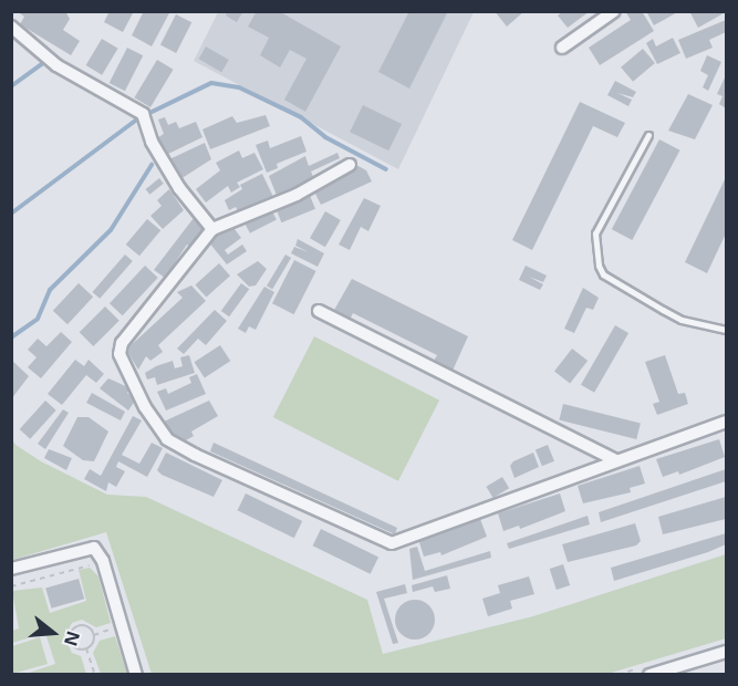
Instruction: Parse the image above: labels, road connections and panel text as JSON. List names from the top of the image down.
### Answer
{
  "north": "right"
}
